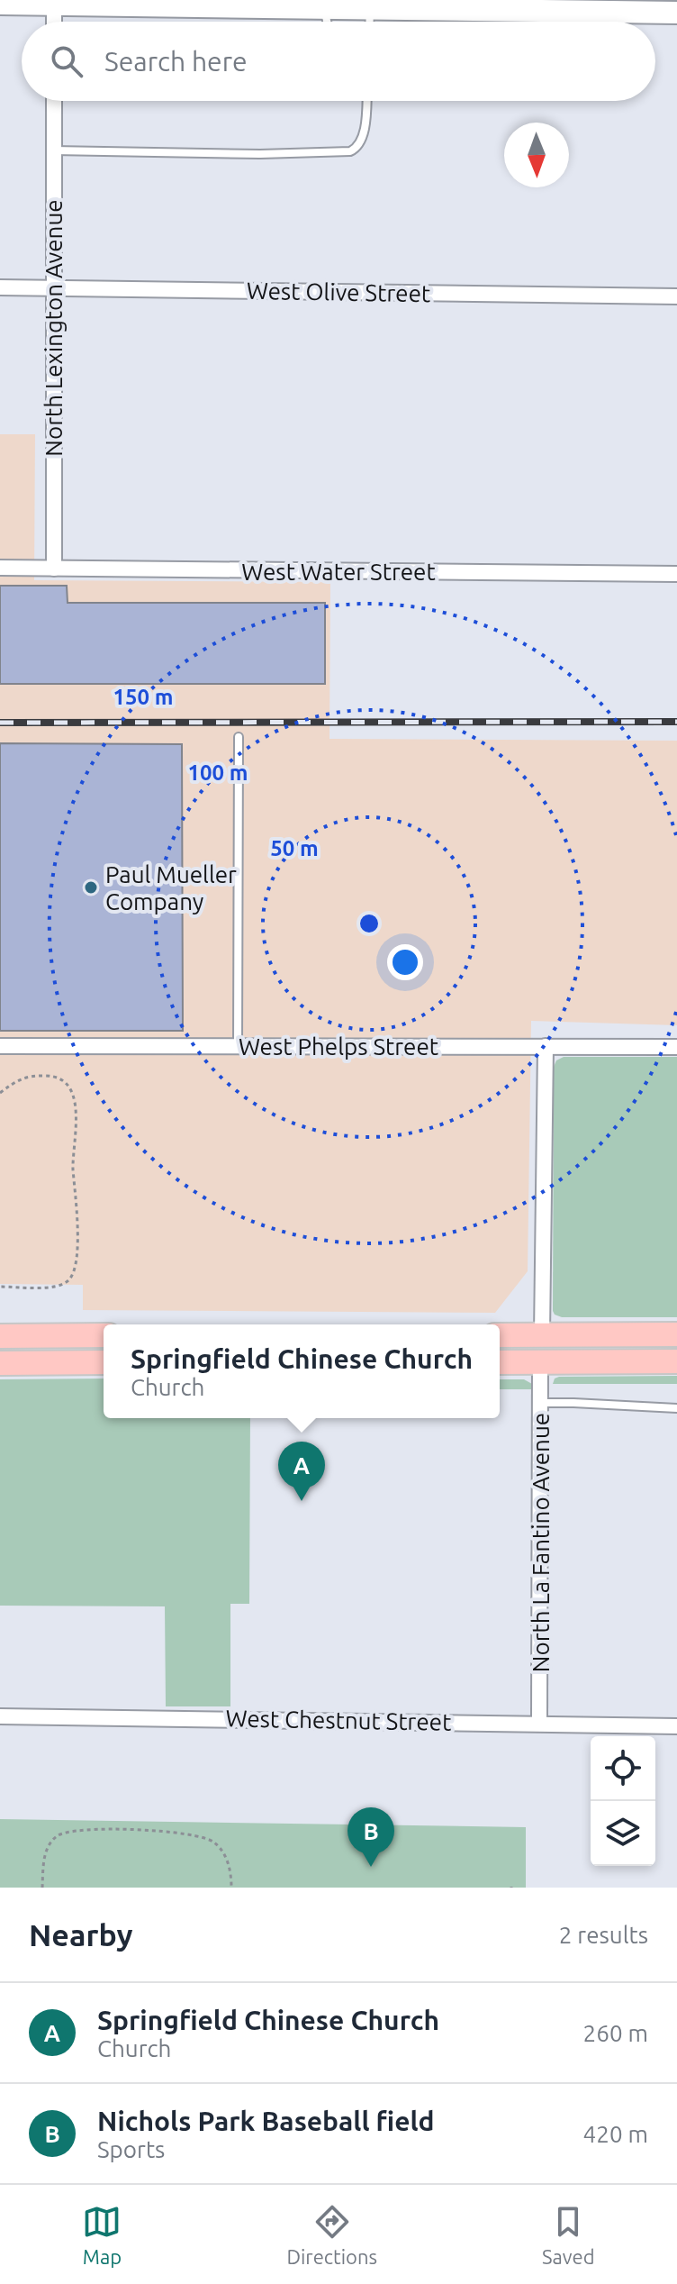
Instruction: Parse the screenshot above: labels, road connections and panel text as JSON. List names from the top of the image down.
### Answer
{
  "streets": {
    "street": [
      "West Olive Street",
      "North Lexington Avenue",
      "West Water Street",
      "West Phelps Street",
      "North La Fantino Avenue",
      "West Chestnut Street"
    ]
  },
  "crossings": [
    ["West Olive Street", "North Lexington Avenue"],
    ["North Lexington Avenue", "West Water Street"],
    ["North La Fantino Avenue", "West Chestnut Street"]
  ],
  "places": ["Paul Mueller Company"],
  "north": "bottom",
  "page": {
    "search": "Search here",
    "popup": ["Springfield Chinese Church", "Church"],
    "pins": ["A", "B"],
    "heading": ["Nearby", "2 results"],
    "list": [
      {
        "mark": "A",
        "name": "Springfield Chinese Church",
        "note": "Church",
        "value": "260 m"
      },
      {
        "mark": "B",
        "name": "Nichols Park Baseball field",
        "note": "Sports",
        "value": "420 m"
      }
    ],
    "nav": ["Map", "Directions", "Saved"]
  },
  "rings": ["150 m", "100 m", "50 m"]
}
